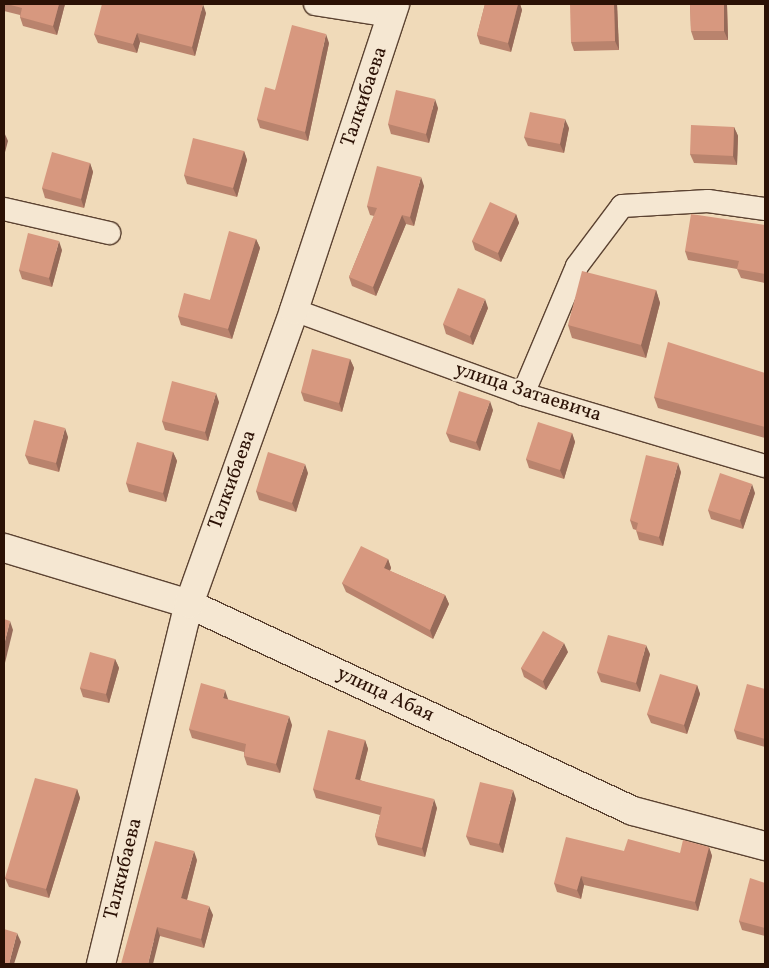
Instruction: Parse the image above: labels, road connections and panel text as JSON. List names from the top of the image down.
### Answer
{
  "streets": {
    "street": ["Талкибаева", "улица Затаевича", "улица Абая"]
  },
  "crossings": [
    ["Талкибаева", "улица Затаевича"],
    ["Талкибаева", "улица Абая"]
  ]
}
